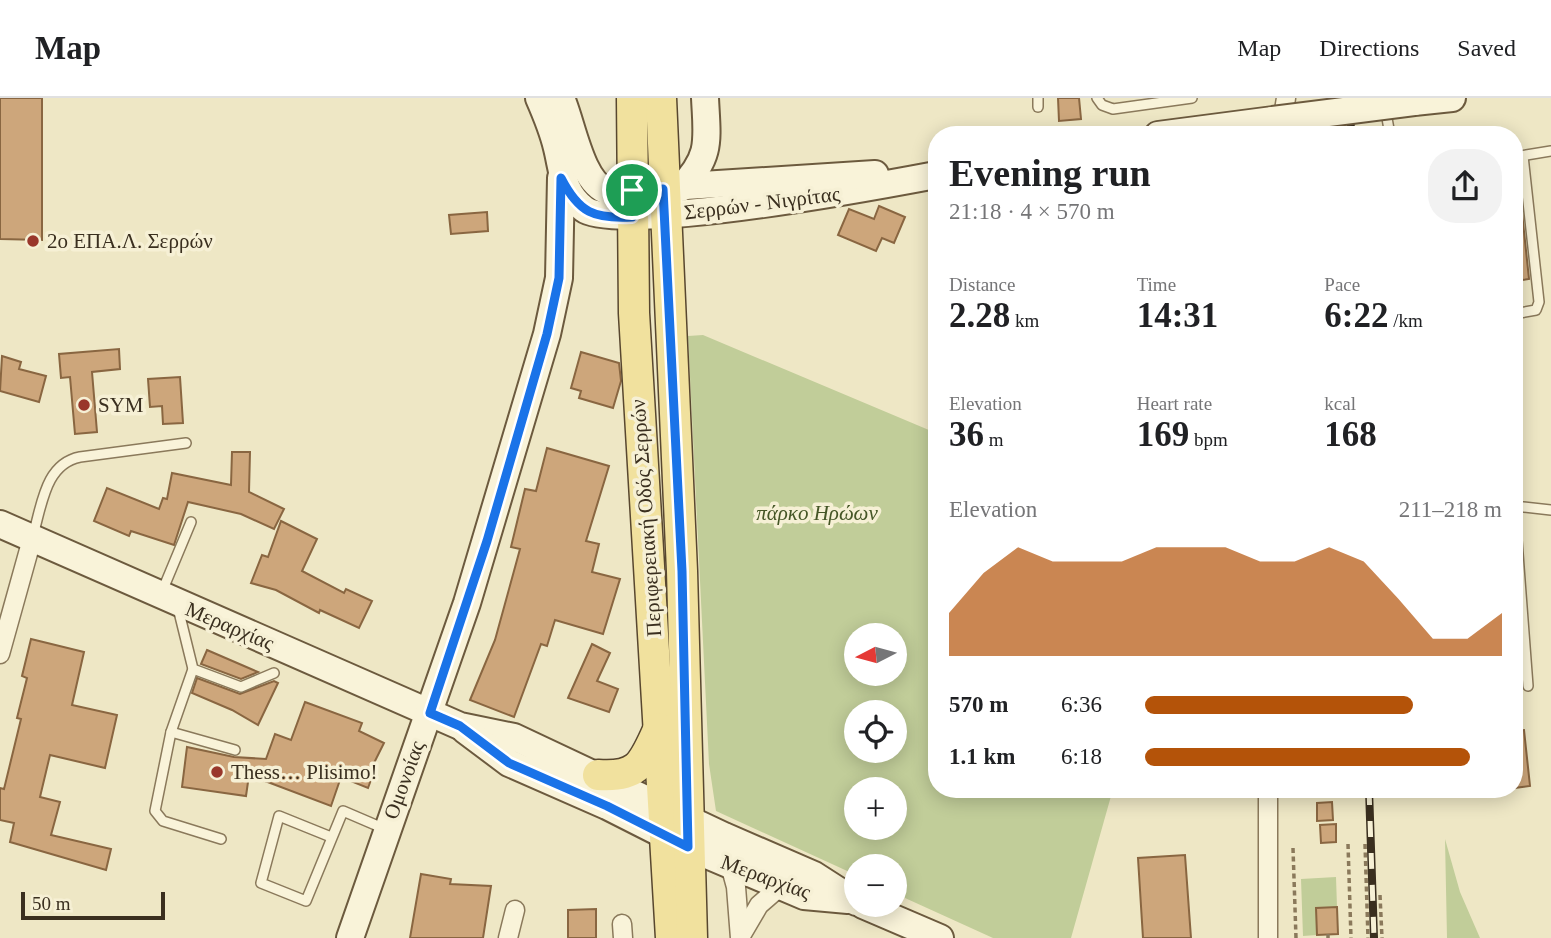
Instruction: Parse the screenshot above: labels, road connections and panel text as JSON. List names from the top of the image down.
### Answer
{
  "streets": {
    "main road": [
      "Σερρών - Νιγρίτας",
      "Περιφερειακή Οδός Σερρών",
      "Μεραρχίας",
      "Ομονοίας"
    ]
  },
  "crossings": [
    ["Σερρών - Νιγρίτας", "Περιφερειακή Οδός Σερρών"],
    ["Σερρών - Νιγρίτας", "Ομονοίας"],
    ["Περιφερειακή Οδός Σερρών", "Μεραρχίας"],
    ["Μεραρχίας", "Ομονοίας"]
  ],
  "parks": ["πάρκο Ηρώων"],
  "places": ["2ο ΕΠΑ.Λ. Σερρών", "SYM", "Thess… Plisimo!"],
  "scale_bar": "50 m",
  "north": "left",
  "page": {
    "header": "Map",
    "nav": ["Map", "Directions", "Saved"],
    "heading": ["Evening run", "21:18 · 4 × 570 m"],
    "stats": [
      ["Distance", "2.28 km"],
      ["Time", "14:31"],
      ["Pace", "6:22 /km"],
      ["Elevation", "36 m"],
      ["Heart rate", "169 bpm"],
      ["kcal", "168"]
    ],
    "chart": ["Elevation", "211–218 m"],
    "map_buttons": ["+", "−"],
    "list": [
      {
        "name": "570 m",
        "note": "6:36"
      },
      {
        "name": "1.1 km",
        "note": "6:18"
      }
    ],
    "scale": "50 m"
  }
}
